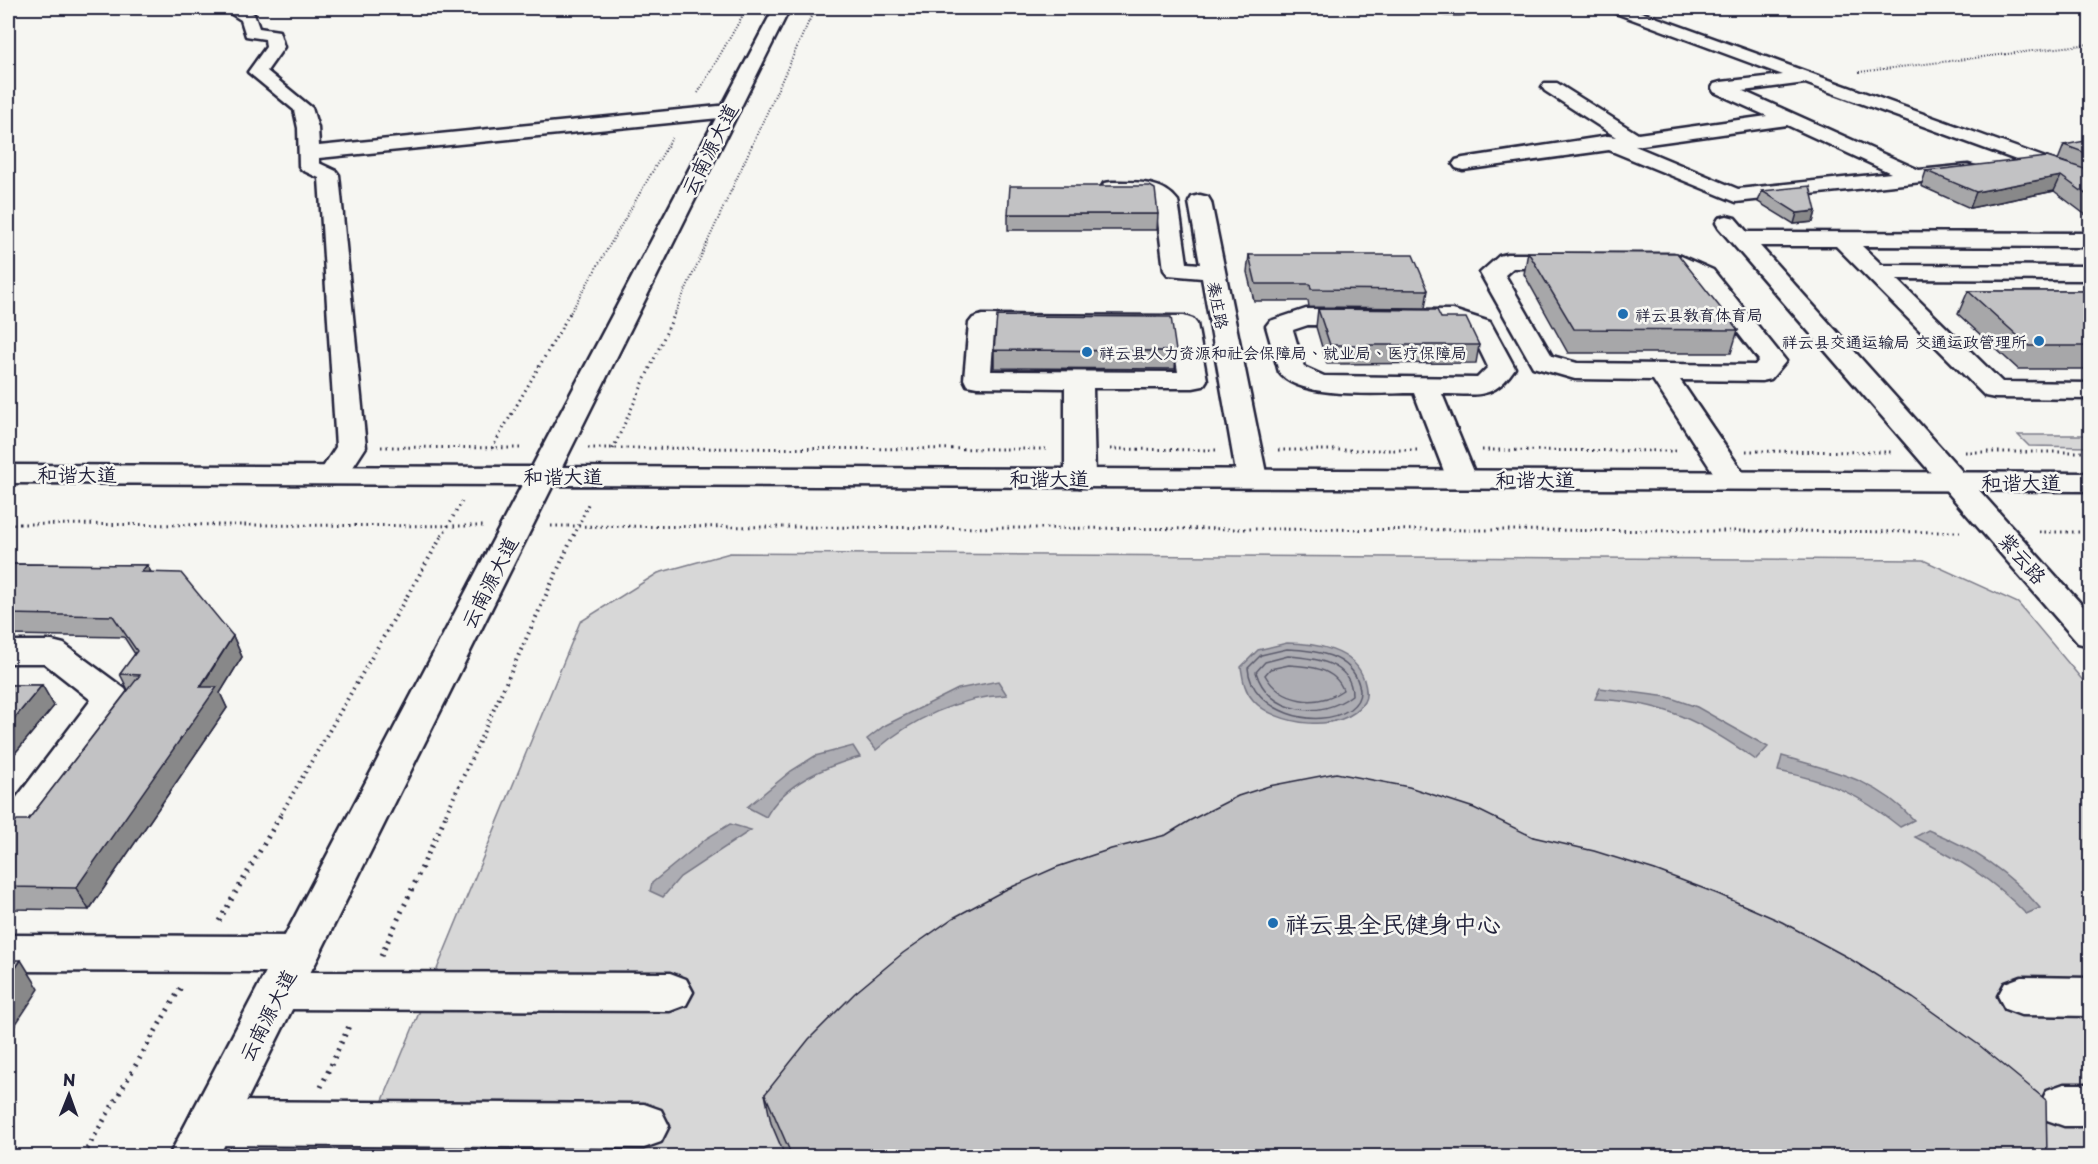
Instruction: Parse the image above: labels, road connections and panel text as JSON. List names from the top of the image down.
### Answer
{
  "streets": {
    "main road": [
      "云南源大道",
      "秦庄路",
      "和谐大道",
      "紫云路"
    ]
  },
  "crossings": [
    ["云南源大道", "和谐大道"],
    ["秦庄路", "和谐大道"],
    ["和谐大道", "紫云路"]
  ],
  "places": [
    "祥云县教育体育局",
    "祥云县交通运输局 交通运政管理所",
    "祥云县人力资源和社会保障局、就业局、医疗保障局",
    "祥云县全民健身中心"
  ],
  "north": "top"
}
